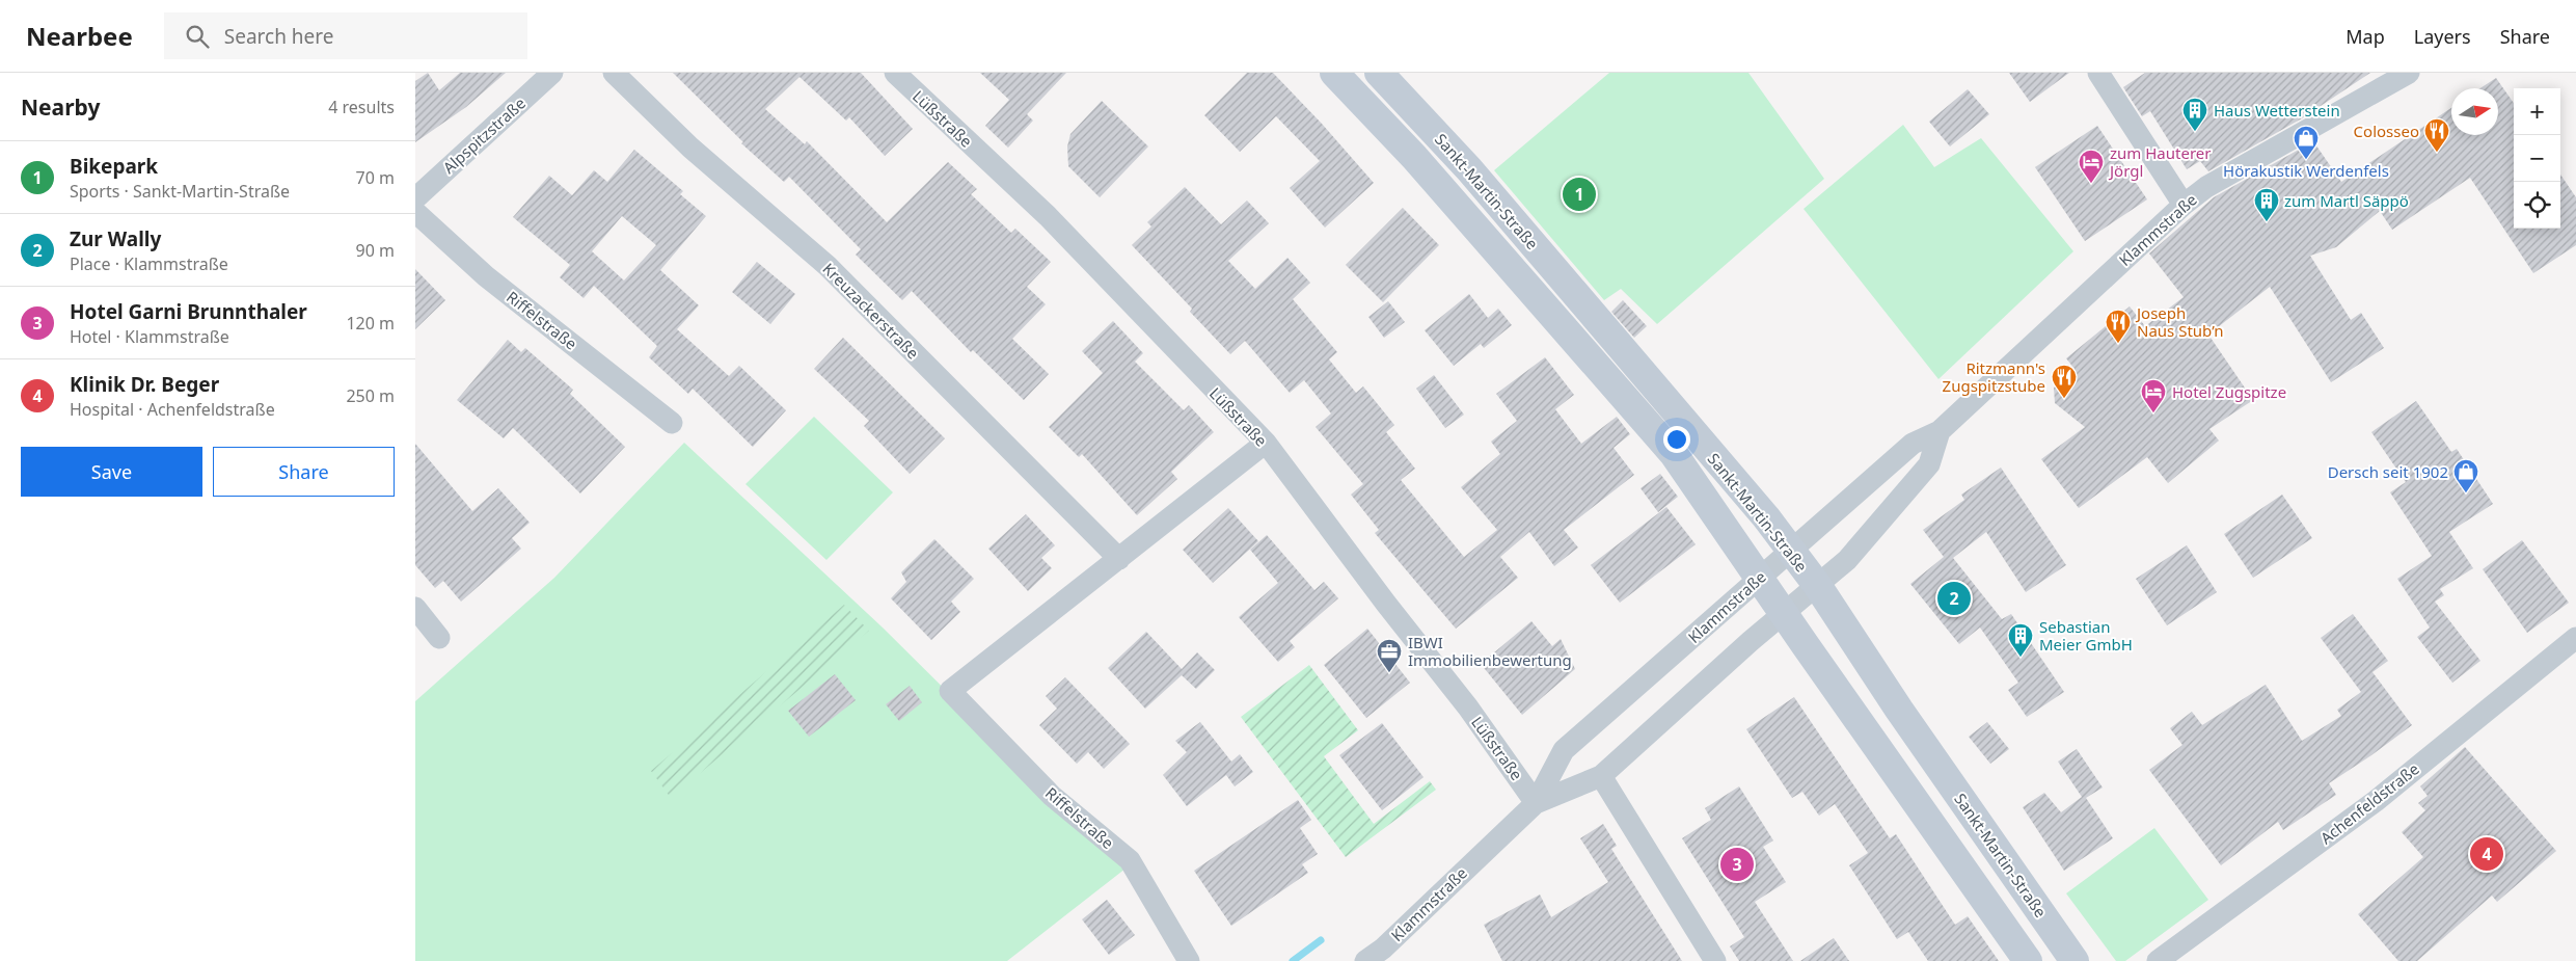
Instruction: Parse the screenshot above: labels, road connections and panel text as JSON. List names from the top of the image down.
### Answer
{
  "streets": {
    "main road": ["Sankt-Martin-Straße"],
    "street": [
      "Lüßstraße",
      "Alpspitzstraße",
      "Klammstraße",
      "Kreuzackerstraße",
      "Riffelstraße",
      "Achenfeldstraße"
    ]
  },
  "crossings": [
    ["Lüßstraße", "Klammstraße"],
    ["Sankt-Martin-Straße", "Klammstraße"],
    ["Kreuzackerstraße", "Riffelstraße"]
  ],
  "places": {
    "building": ["Haus Wetterstein", "zum Martl Säppö", "Sebastian Meier GmbH"],
    "restaurant": ["Colosseo", "Joseph Naus Stub’n", "Ritzmann's Zugspitzstube"],
    "shop": ["Hörakustik Werdenfels", "Dersch seit 1902"],
    "hotel": ["zum Hauterer Jörgl", "Hotel Zugspitze"],
    "office": ["IBWI Immobilienbewertung"]
  },
  "north": "right",
  "page": {
    "header": "Nearbee",
    "search": "Search here",
    "nav": ["Map", "Layers", "Share"],
    "heading": ["Nearby", "4 results"],
    "map_buttons": ["+", "−"],
    "list": [
      {
        "mark": "1",
        "name": "Bikepark",
        "note": "Sports · Sankt-Martin-Straße",
        "value": "70 m"
      },
      {
        "mark": "2",
        "name": "Zur Wally",
        "note": "Place · Klammstraße",
        "value": "90 m"
      },
      {
        "mark": "3",
        "name": "Hotel Garni Brunnthaler",
        "note": "Hotel · Klammstraße",
        "value": "120 m"
      },
      {
        "mark": "4",
        "name": "Klinik Dr. Beger",
        "note": "Hospital · Achenfeldstraße",
        "value": "250 m"
      }
    ],
    "pins": [
      "1",
      "2",
      "4",
      "3"
    ],
    "buttons": ["Save", "Share"]
  }
}
